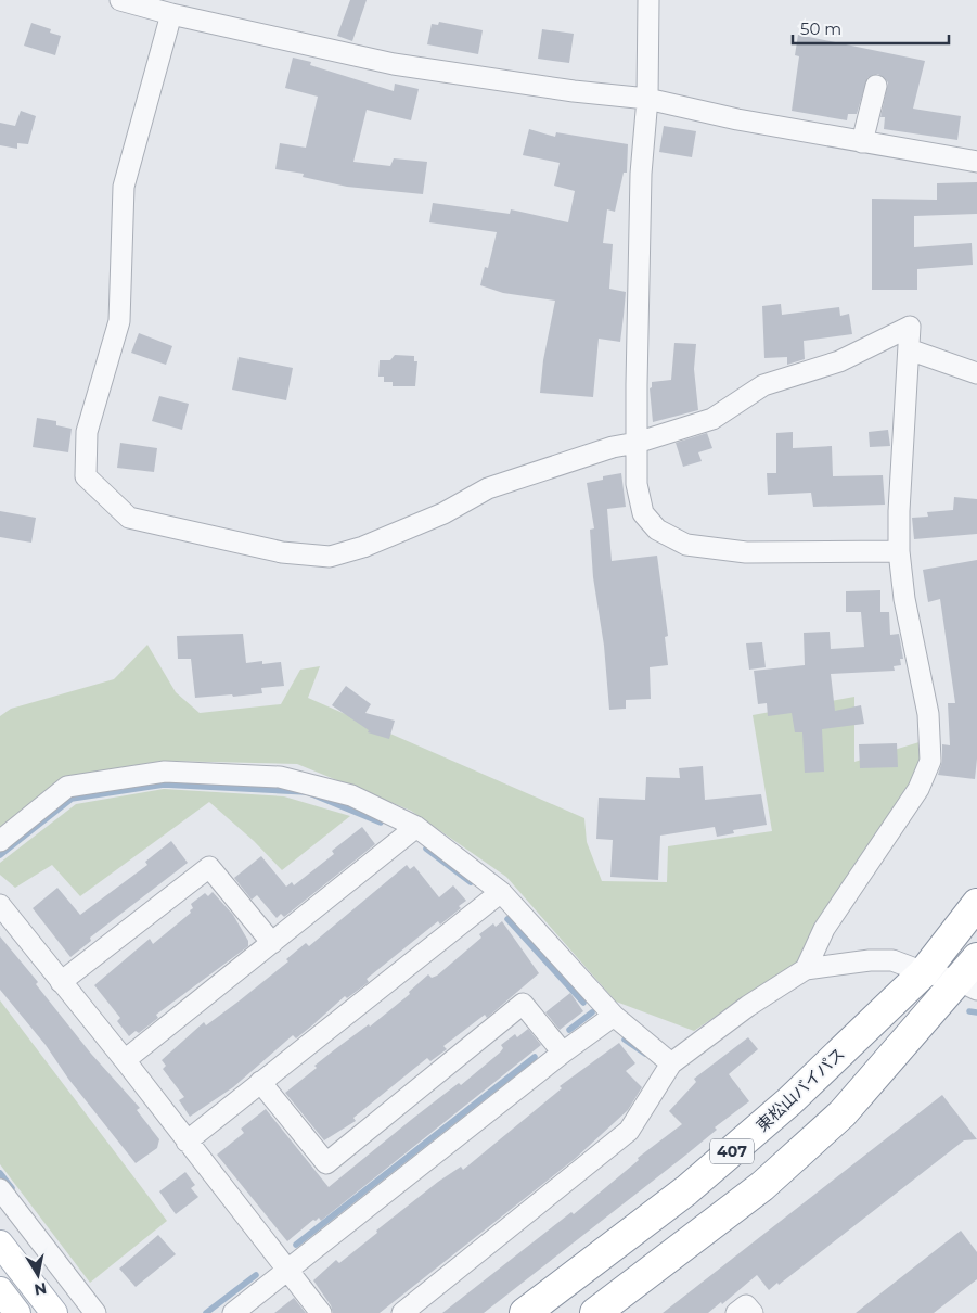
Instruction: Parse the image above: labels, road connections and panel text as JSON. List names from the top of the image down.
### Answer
{
  "streets": {
    "highway": ["東松山バイパス", "407"]
  },
  "scale_bar": "50 m",
  "north": "bottom"
}
